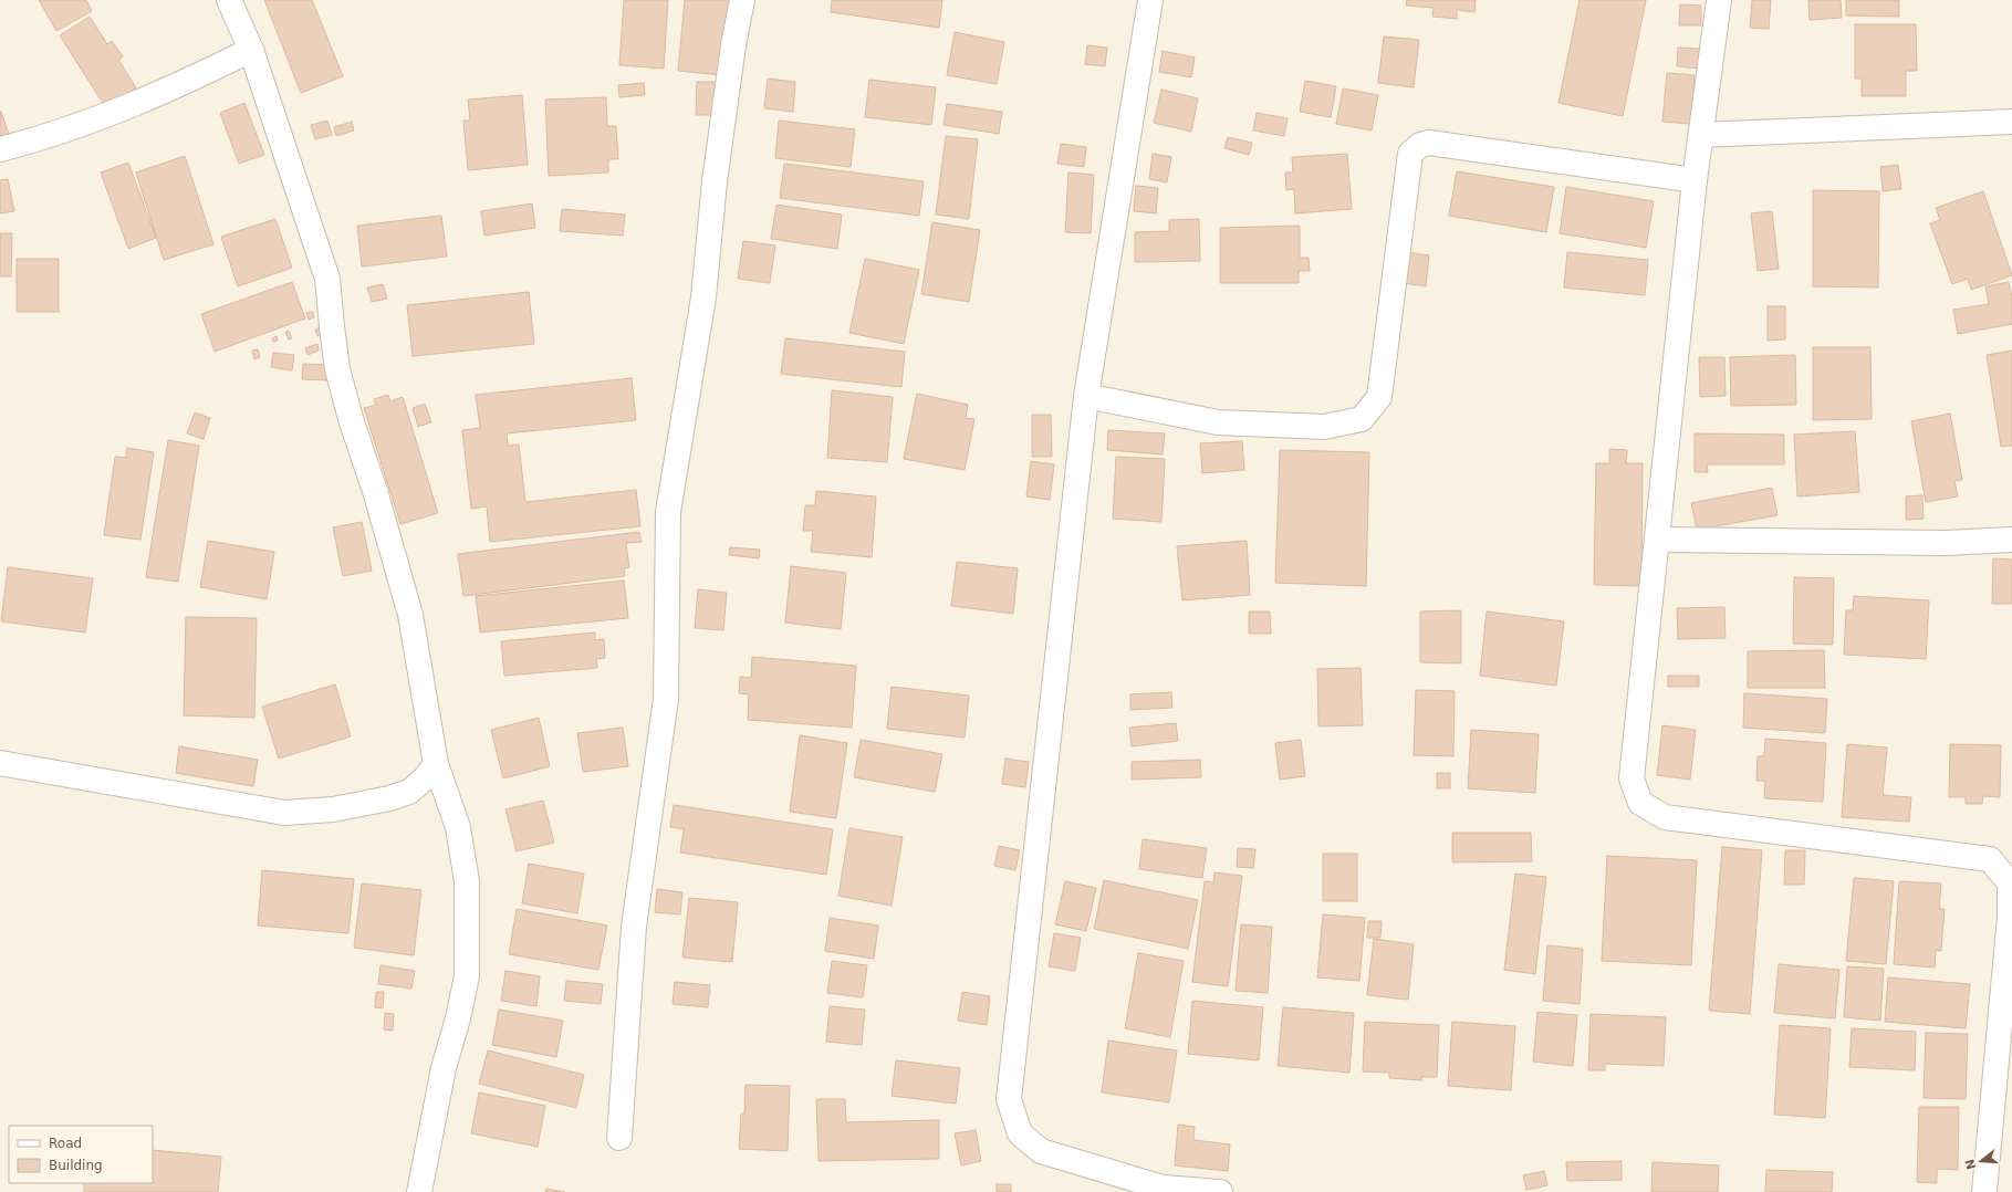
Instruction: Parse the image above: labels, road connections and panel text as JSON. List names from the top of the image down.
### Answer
{
  "legend": ["Road", "Building"],
  "north": "left"
}
